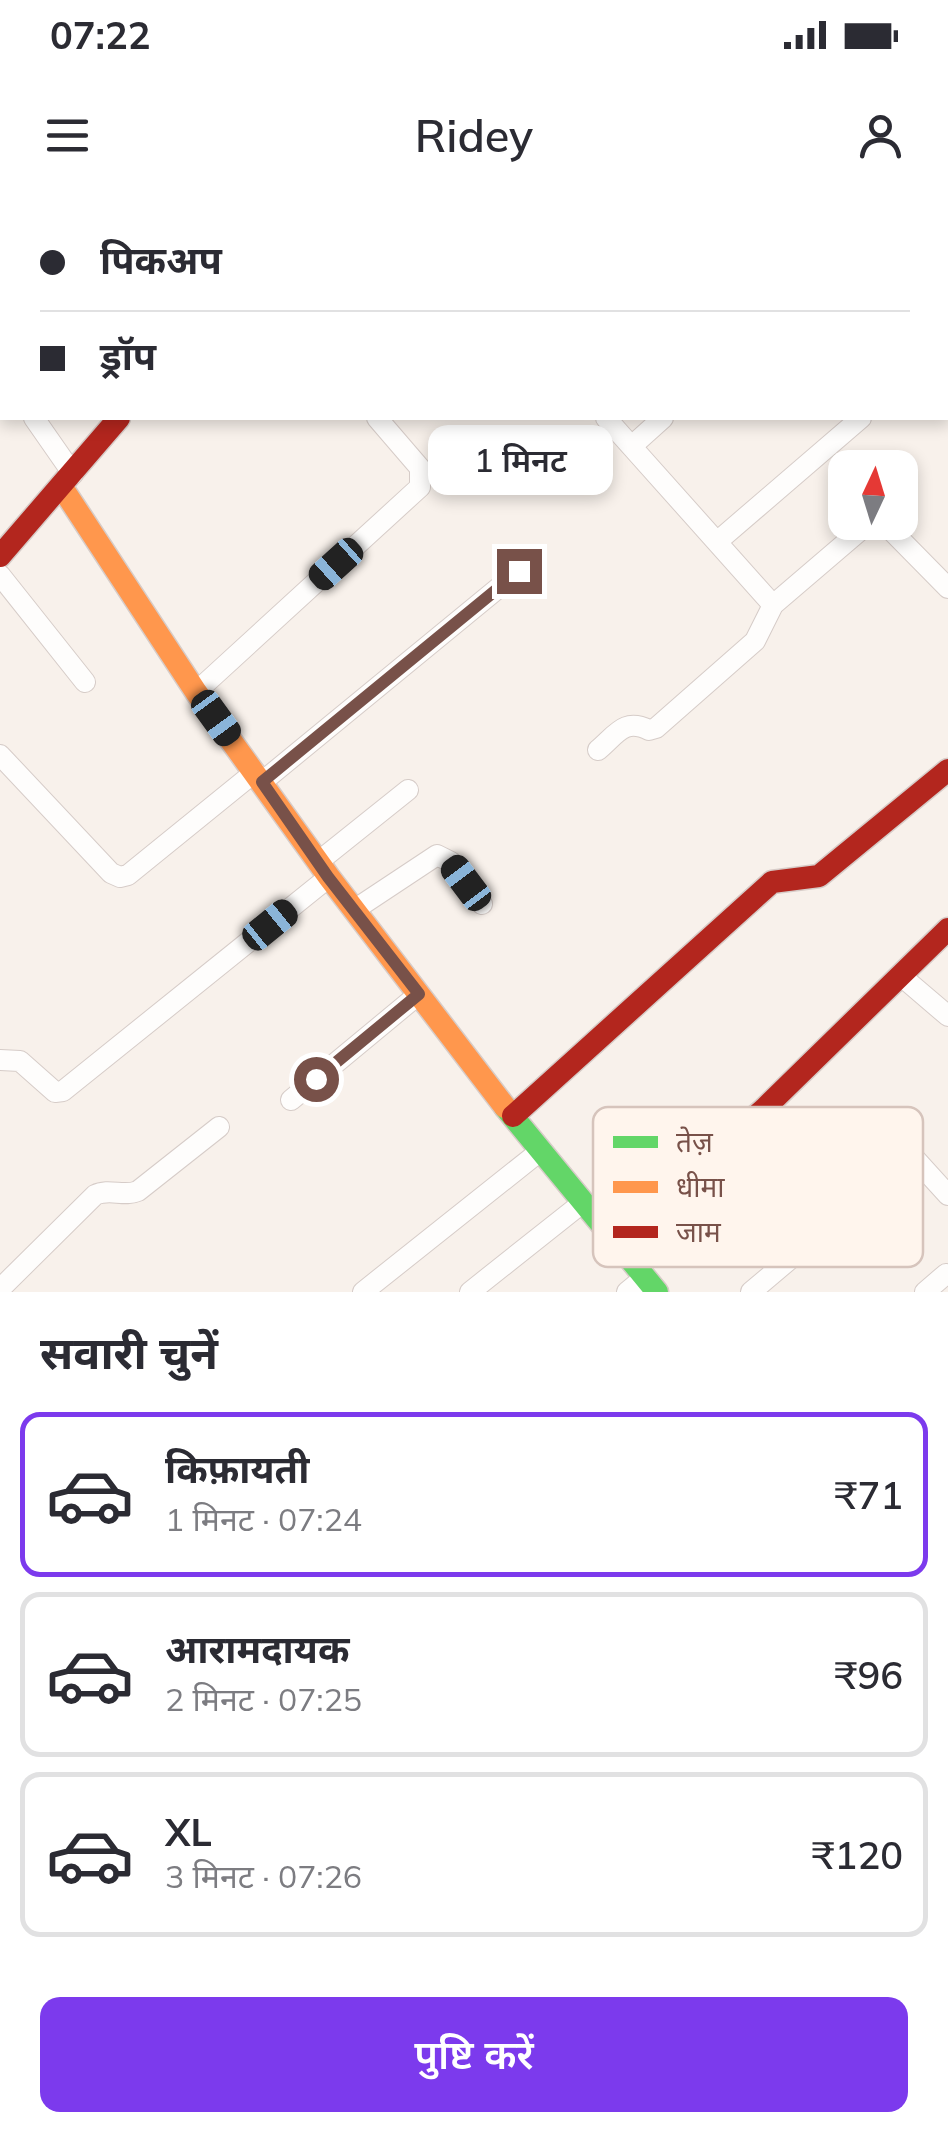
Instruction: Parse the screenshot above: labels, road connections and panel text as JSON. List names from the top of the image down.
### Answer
{
  "legend": ["तेज़", "धीमा", "जाम"],
  "north": "top",
  "page": {
    "status": "07:22",
    "header": "Ridey",
    "banner": ["पिकअप", "ड्रॉप"],
    "bubble": "1 मिनट",
    "heading": "सवारी चुनें",
    "list": [
      {
        "name": "किफ़ायती",
        "note": "1 मिनट · 07:24",
        "value": "₹71"
      },
      {
        "name": "आरामदायक",
        "note": "2 मिनट · 07:25",
        "value": "₹96"
      },
      {
        "name": "XL",
        "note": "3 मिनट · 07:26",
        "value": "₹120"
      }
    ],
    "buttons": "पुष्टि करें"
  }
}
